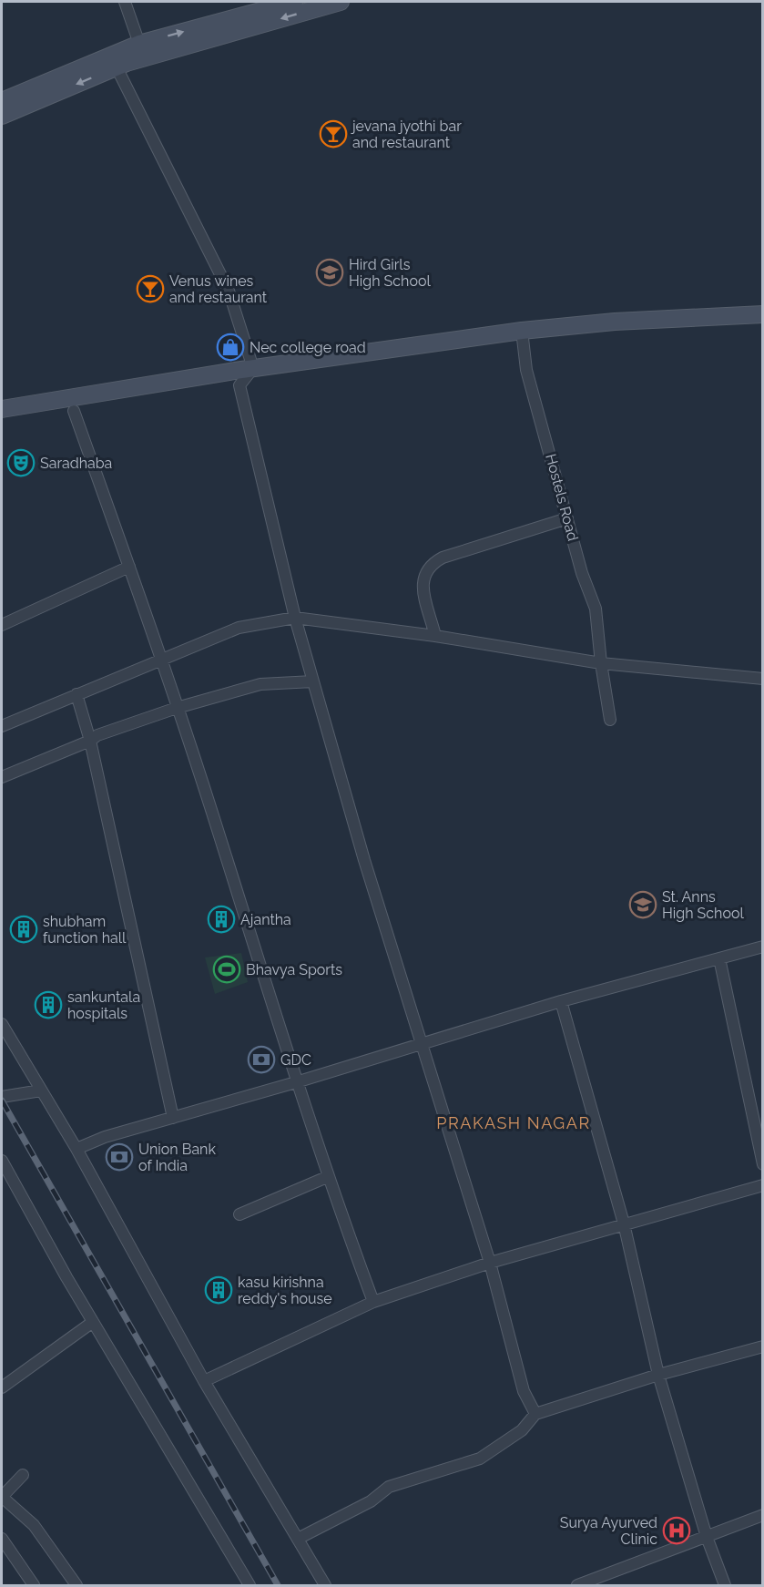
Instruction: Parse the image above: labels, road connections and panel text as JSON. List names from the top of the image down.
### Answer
{
  "streets": {
    "street": ["Hostels Road"]
  },
  "districts": ["PRAKASH NAGAR"],
  "places": {
    "bar": ["jevana jyothi bar and restaurant", "Venus wines and restaurant"],
    "school or university": ["Hird Girls High School", "St. Anns High School"],
    "shop": ["Nec college road"],
    "theatre": ["Saradhaba"],
    "building": [
      "Ajantha",
      "shubham function hall",
      "sankuntala hospitals",
      "kasu kirishna reddy's house"
    ],
    "sports": ["Bhavya Sports"],
    "bank": ["GDC", "Union Bank of India"],
    "hospital": ["Surya Ayurved Clinic"]
  }
}
